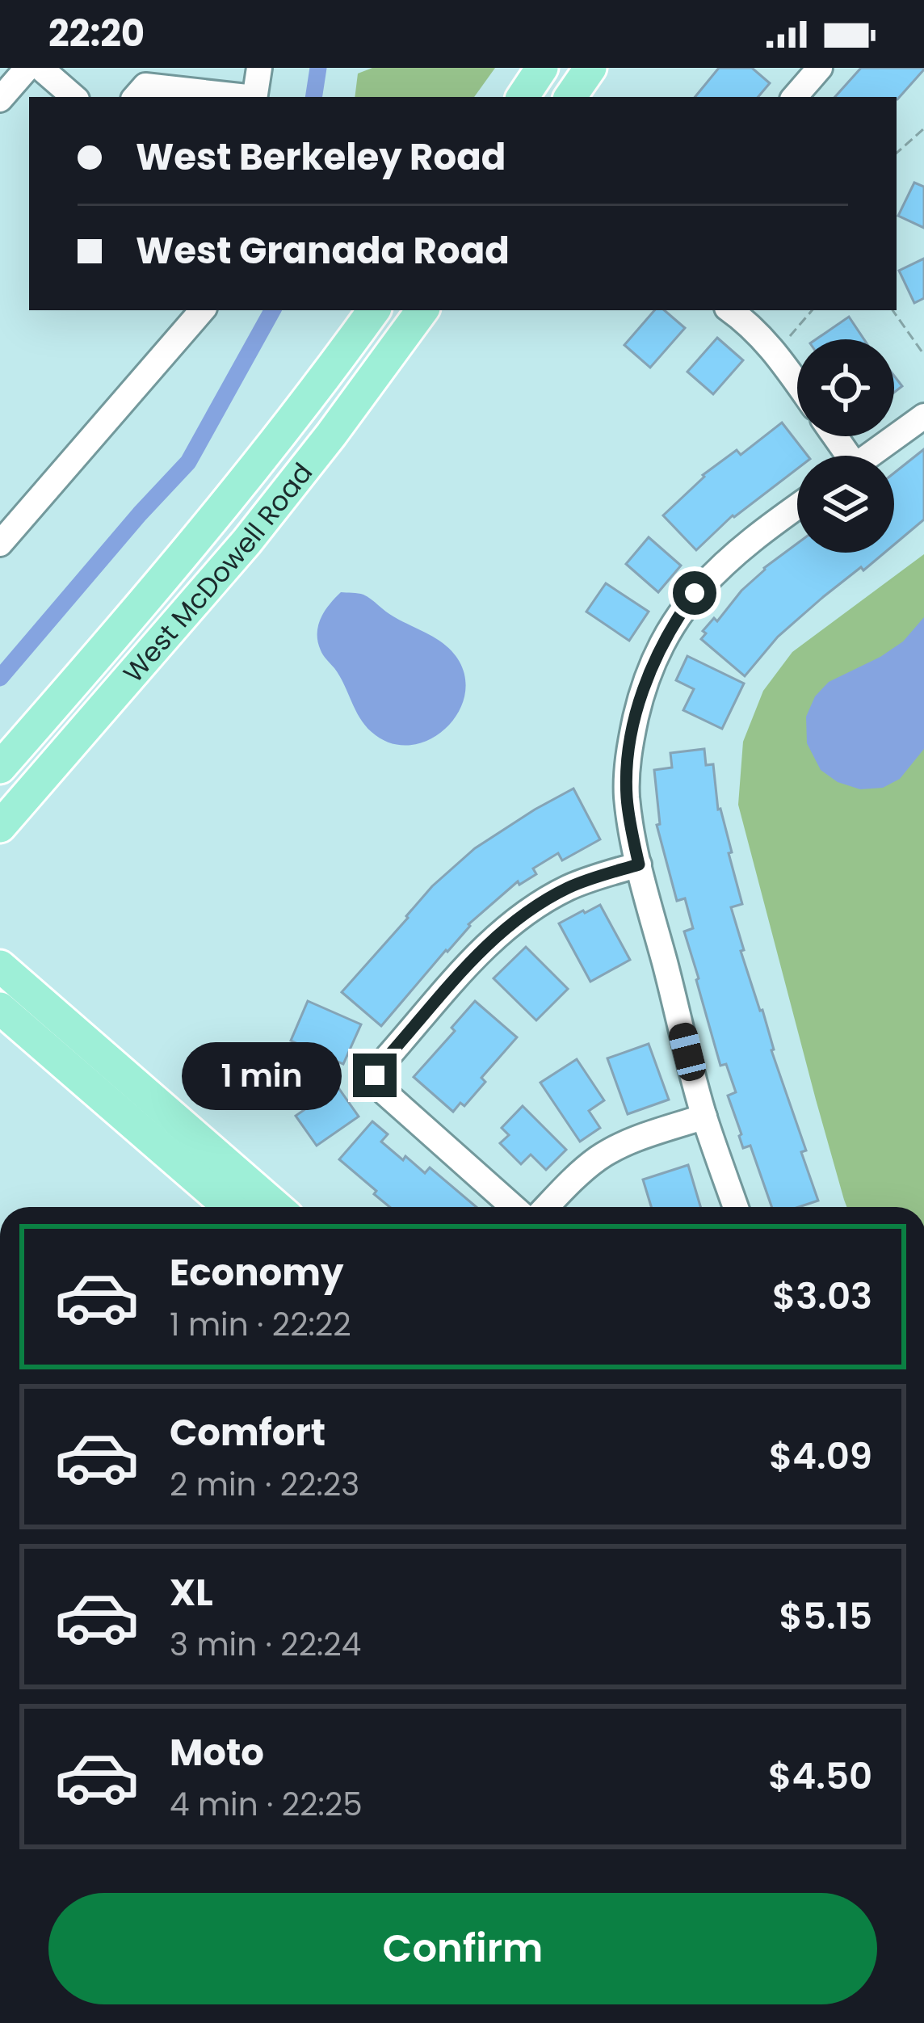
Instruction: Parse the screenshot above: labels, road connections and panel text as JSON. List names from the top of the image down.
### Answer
{
  "streets": {
    "main road": ["West McDowell Road"]
  },
  "page": {
    "status": "22:20",
    "banner": ["West Berkeley Road", "West Granada Road"],
    "bubble": "1 min",
    "list": [
      {
        "name": "Economy",
        "note": "1 min · 22:22",
        "value": "$3.03"
      },
      {
        "name": "Comfort",
        "note": "2 min · 22:23",
        "value": "$4.09"
      },
      {
        "name": "XL",
        "note": "3 min · 22:24",
        "value": "$5.15"
      },
      {
        "name": "Moto",
        "note": "4 min · 22:25",
        "value": "$4.50"
      }
    ],
    "buttons": "Confirm"
  }
}
